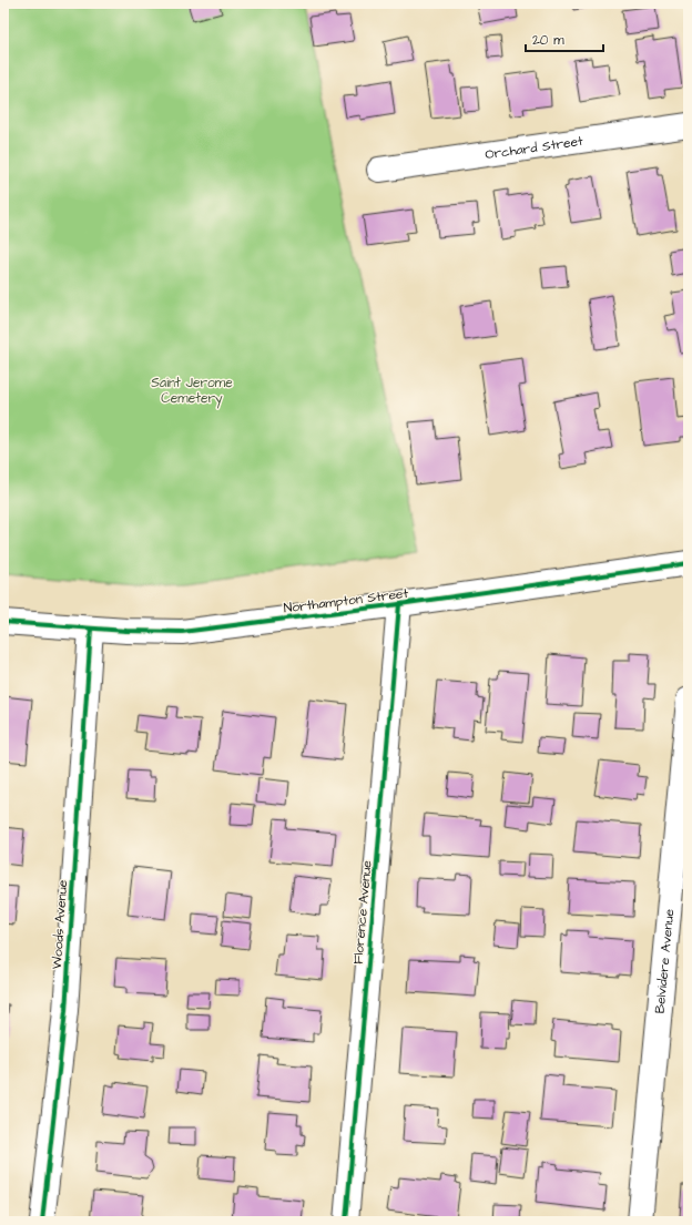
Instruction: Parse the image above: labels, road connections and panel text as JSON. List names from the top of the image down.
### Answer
{
  "streets": {
    "street": [
      "Orchard Street",
      "Northampton Street",
      "Florence Avenue",
      "Woods Avenue",
      "Belvidere Avenue"
    ]
  },
  "crossings": [
    ["Northampton Street", "Florence Avenue"],
    ["Northampton Street", "Woods Avenue"]
  ],
  "parks": ["Saint Jerome Cemetery"],
  "scale_bar": "20 m"
}
